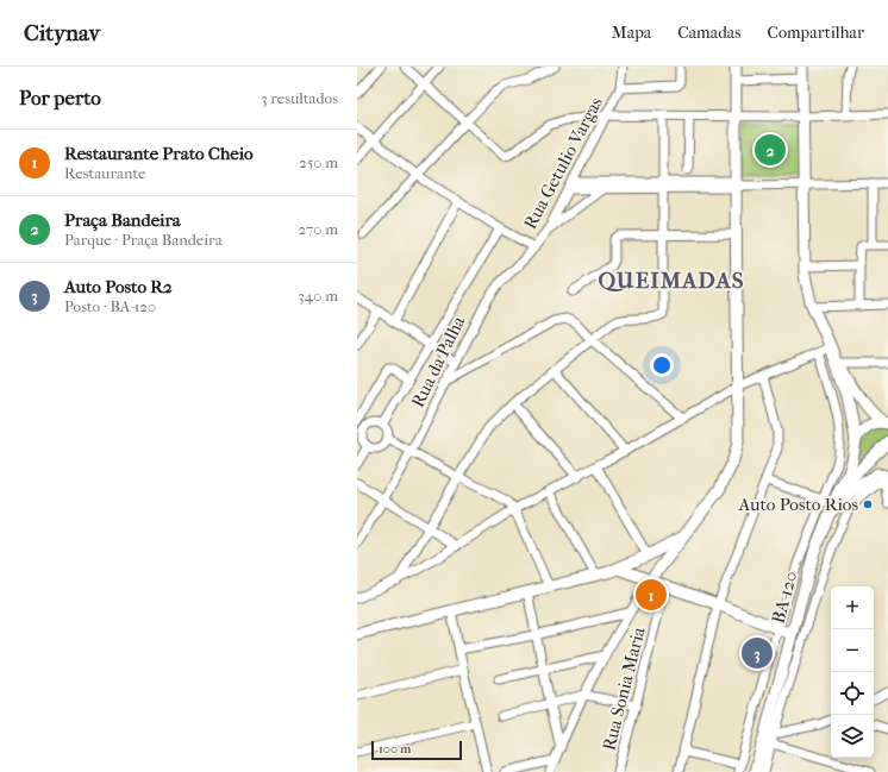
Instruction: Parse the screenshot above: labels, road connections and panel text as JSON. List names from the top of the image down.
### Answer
{
  "streets": {
    "main road": ["BA-120"],
    "street": ["Rua Getulio Vargas", "Rua da Palha", "Rua Sonia Maria"]
  },
  "crossings": [
    ["Rua Getulio Vargas", "Rua da Palha"]
  ],
  "districts": ["QUEIMADAS"],
  "places": ["Auto Posto Rios"],
  "scale_bar": "100 m",
  "page": {
    "header": "Citynav",
    "nav": ["Mapa", "Camadas", "Compartilhar"],
    "heading": ["Por perto", "3 resultados"],
    "list": [
      {
        "mark": "1",
        "name": "Restaurante Prato Cheio",
        "note": "Restaurante",
        "value": "250 m"
      },
      {
        "mark": "2",
        "name": "Praça Bandeira",
        "note": "Parque · Praça Bandeira",
        "value": "270 m"
      },
      {
        "mark": "3",
        "name": "Auto Posto R2",
        "note": "Posto · BA-120",
        "value": "340 m"
      }
    ],
    "pins": ["2", "1", "3"],
    "map_buttons": ["+", "−"],
    "scale": "100 m"
  }
}
